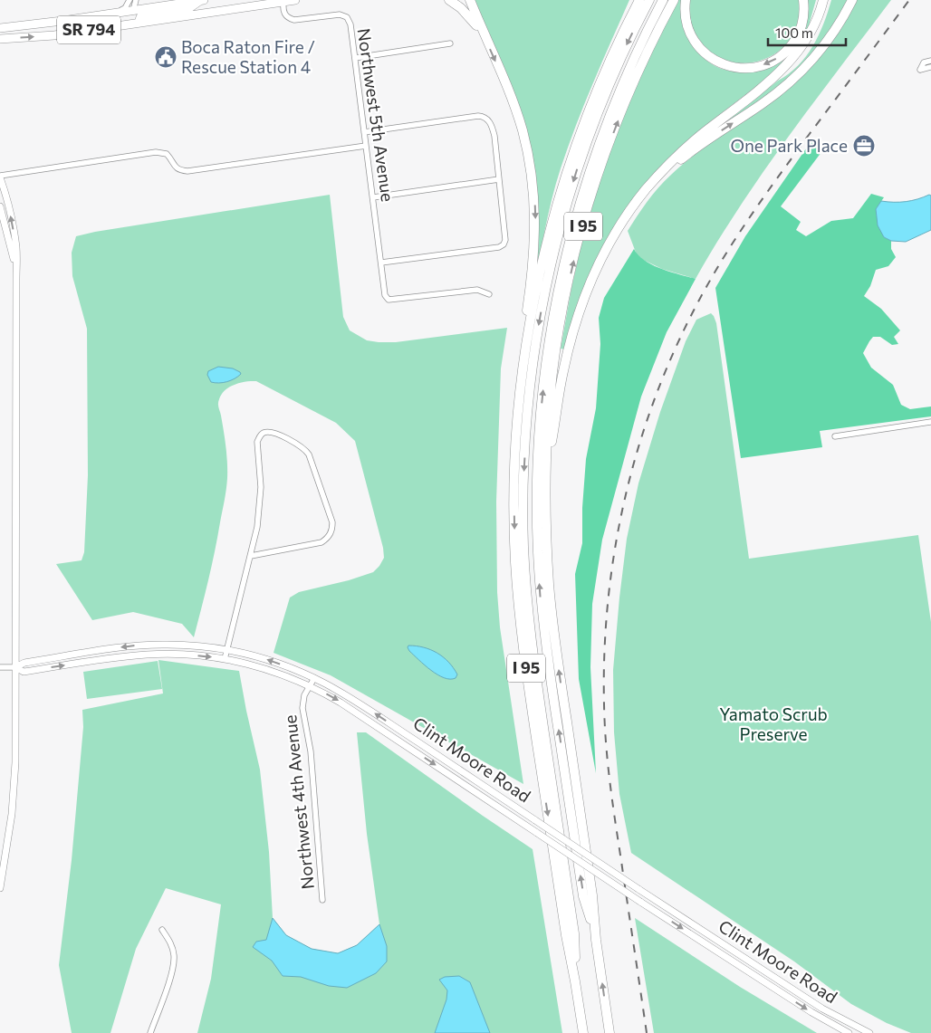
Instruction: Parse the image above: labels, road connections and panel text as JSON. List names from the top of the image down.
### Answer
{
  "streets": {
    "highway": ["I 95"],
    "main road": ["SR 794"],
    "street": ["Northwest 5th Avenue", "Clint Moore Road", "Northwest 4th Avenue"]
  },
  "crossings": [
    ["SR 794", "Northwest 5th Avenue"],
    ["Clint Moore Road", "Northwest 4th Avenue"]
  ],
  "parks": ["Yamato Scrub Preserve"],
  "places": {
    "public building": ["Boca Raton Fire / Rescue Station 4"],
    "office": ["One Park Place"]
  },
  "scale_bar": "100 m"
}
